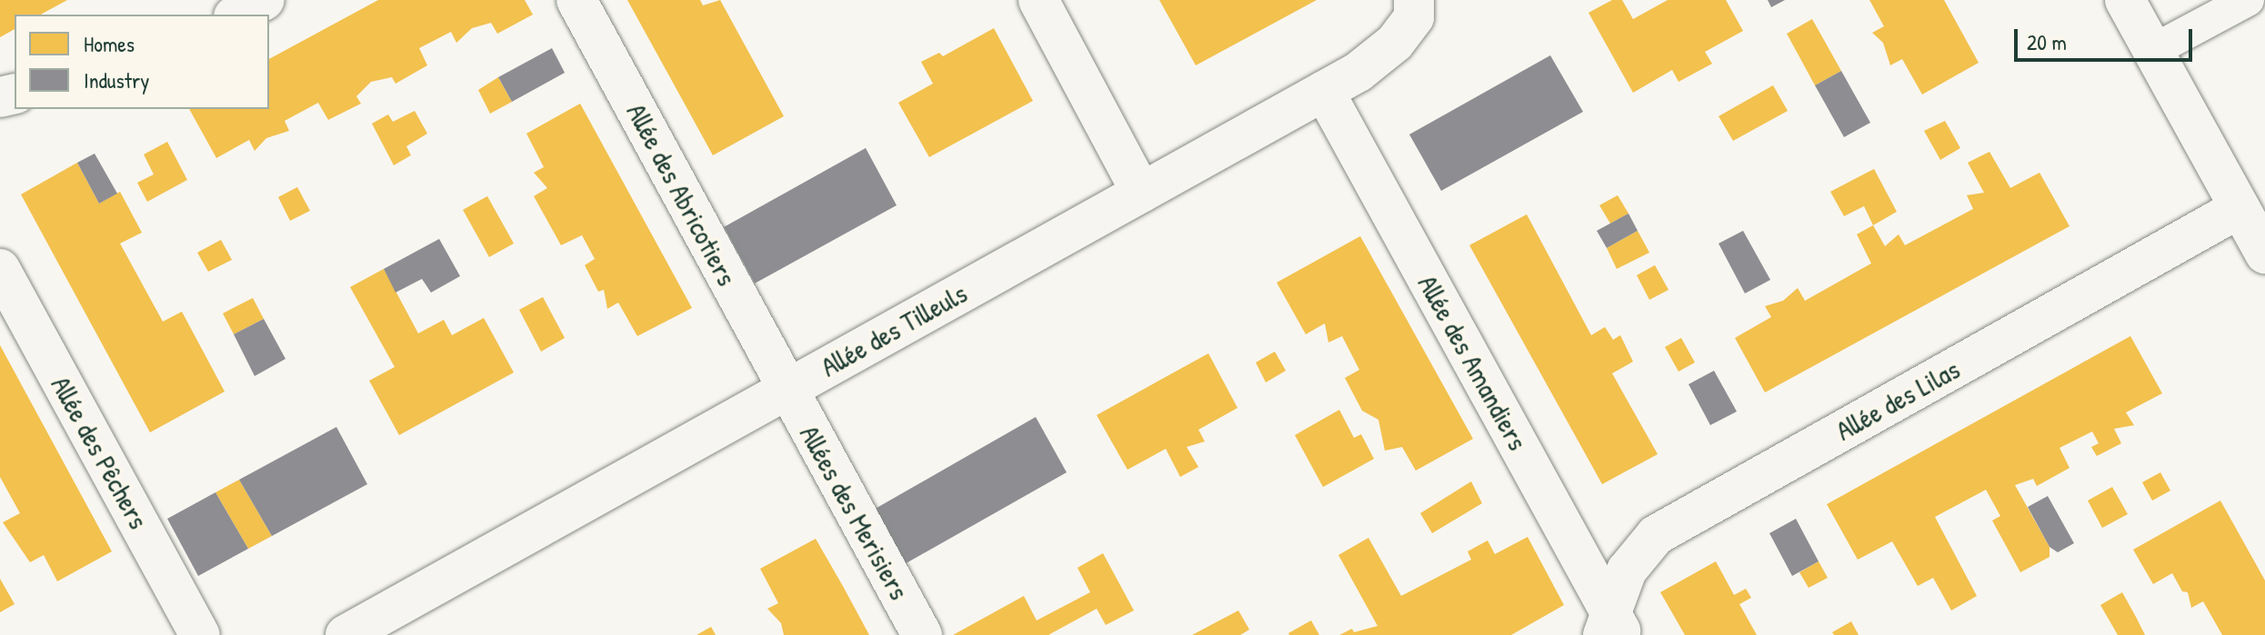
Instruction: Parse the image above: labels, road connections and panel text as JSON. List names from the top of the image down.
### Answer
{
  "streets": {
    "street": [
      "Allée des Abricotiers",
      "Allée des Tilleuls",
      "Allée des Amandiers",
      "Allée des Lilas",
      "Allée des Pêchers",
      "Allées des Merisiers"
    ]
  },
  "crossings": [
    ["Allée des Abricotiers", "Allée des Tilleuls"],
    ["Allée des Abricotiers", "Allées des Merisiers"],
    ["Allée des Tilleuls", "Allée des Amandiers"],
    ["Allée des Tilleuls", "Allées des Merisiers"],
    ["Allée des Amandiers", "Allée des Lilas"]
  ],
  "legend": ["Homes", "Industry"],
  "scale_bar": "20 m"
}
